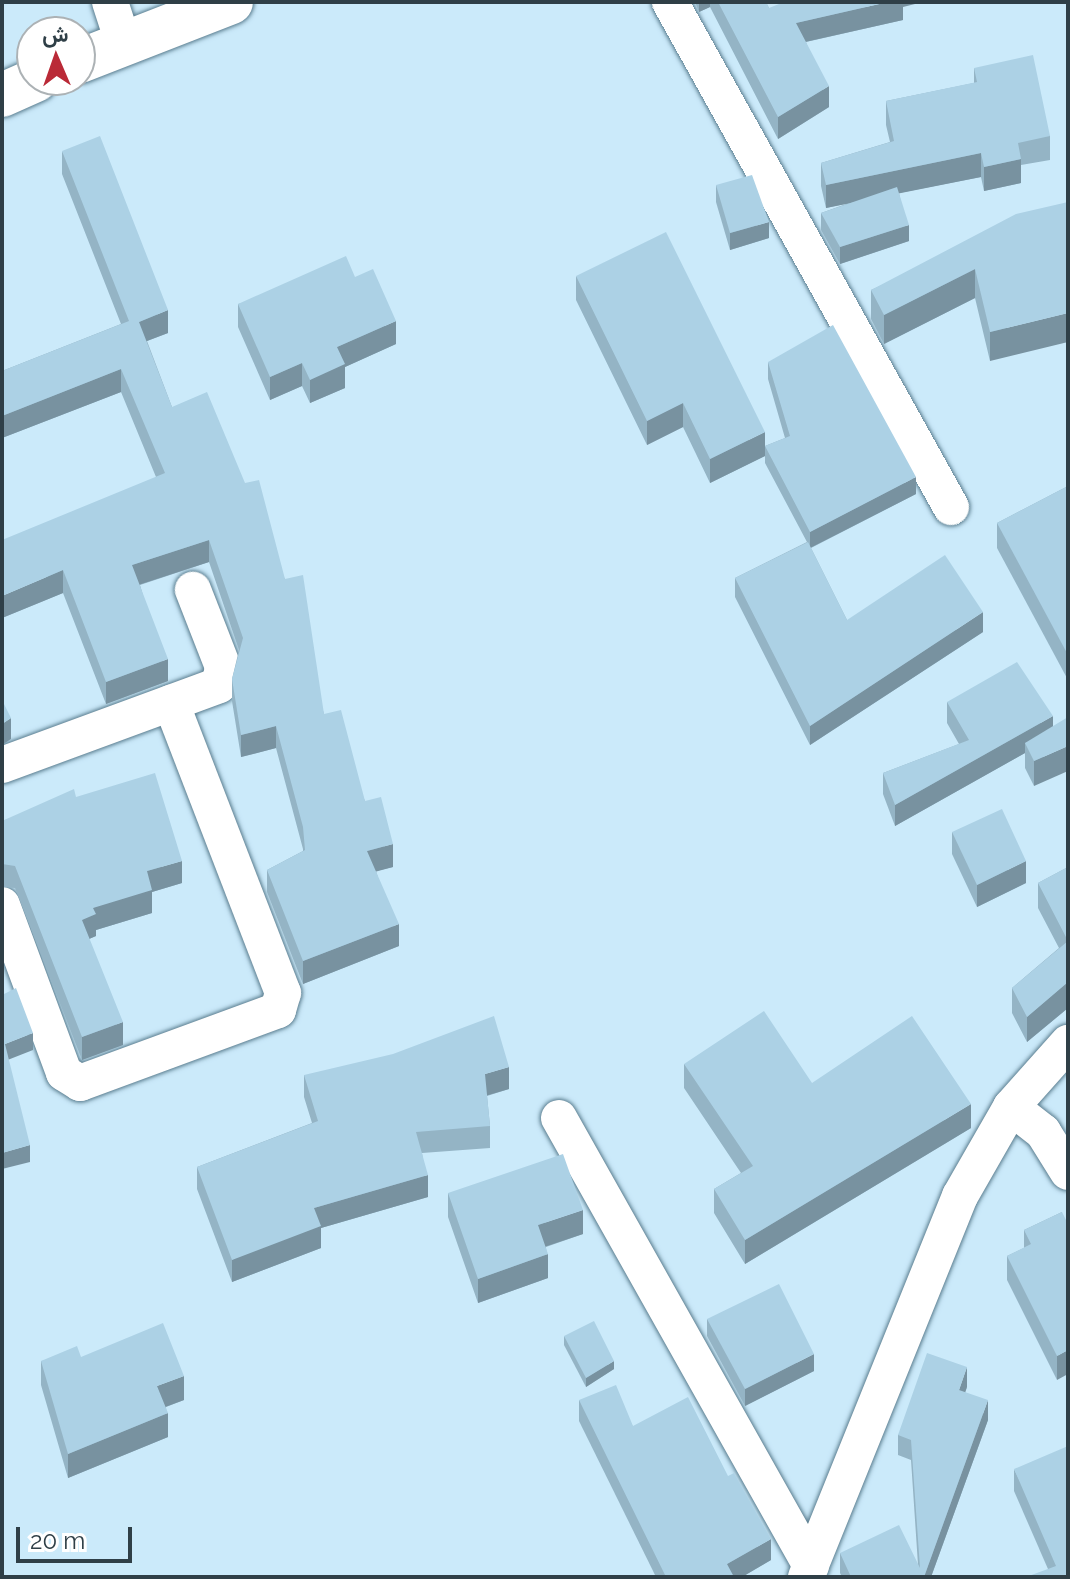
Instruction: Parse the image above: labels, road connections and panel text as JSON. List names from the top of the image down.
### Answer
{
  "scale_bar": "20 m",
  "north": "top"
}
